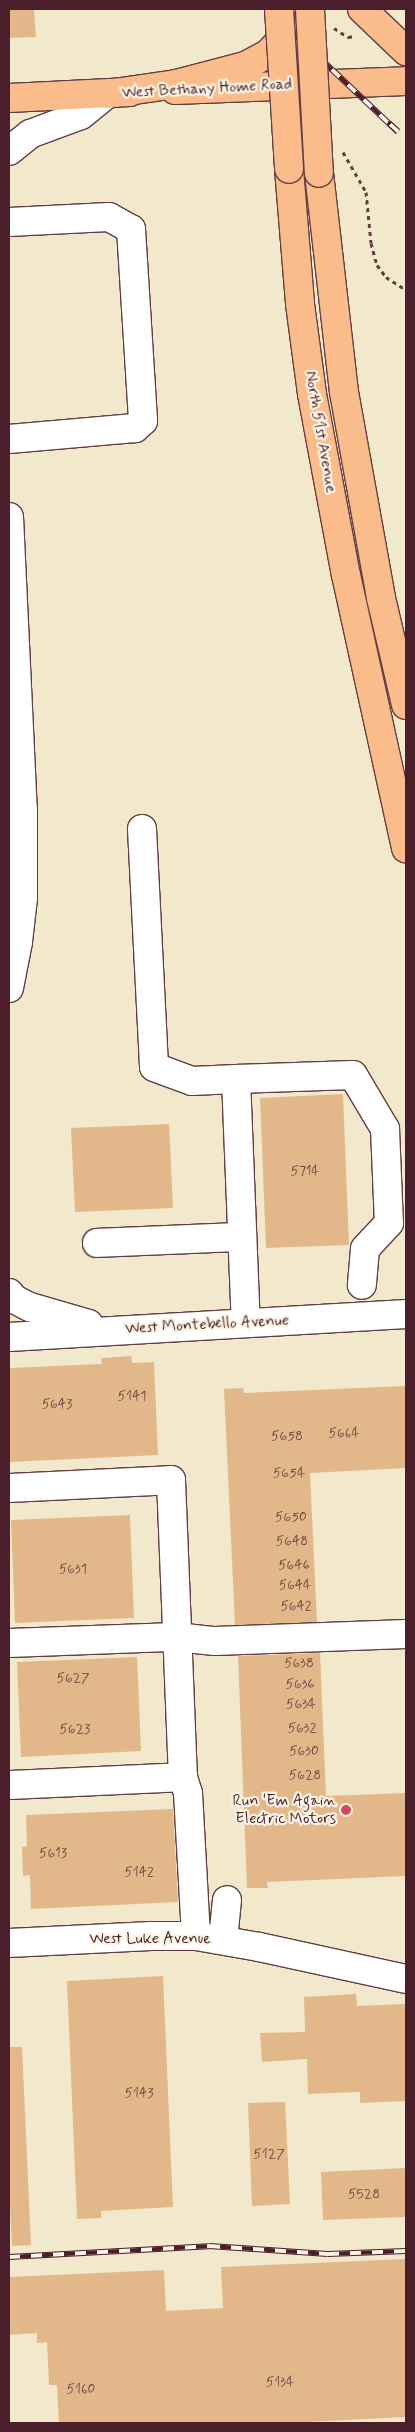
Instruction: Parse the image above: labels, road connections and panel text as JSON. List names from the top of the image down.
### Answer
{
  "streets": {
    "main road": ["West Bethany Home Road", "North 51st Avenue"],
    "street": ["West Montebello Avenue", "West Luke Avenue"]
  },
  "places": ["Run 'Em Again Electric Motors"],
  "house_numbers": [
    "5714",
    "5141",
    "5643",
    "5664",
    "5658",
    "5654",
    "5650",
    "5648",
    "5646",
    "5631",
    "5644",
    "5642",
    "5638",
    "5627",
    "5636",
    "5634",
    "5632",
    "5623",
    "5630",
    "5628",
    "5613",
    "5142",
    "5143",
    "5127",
    "5528",
    "5134",
    "5160"
  ]
}
